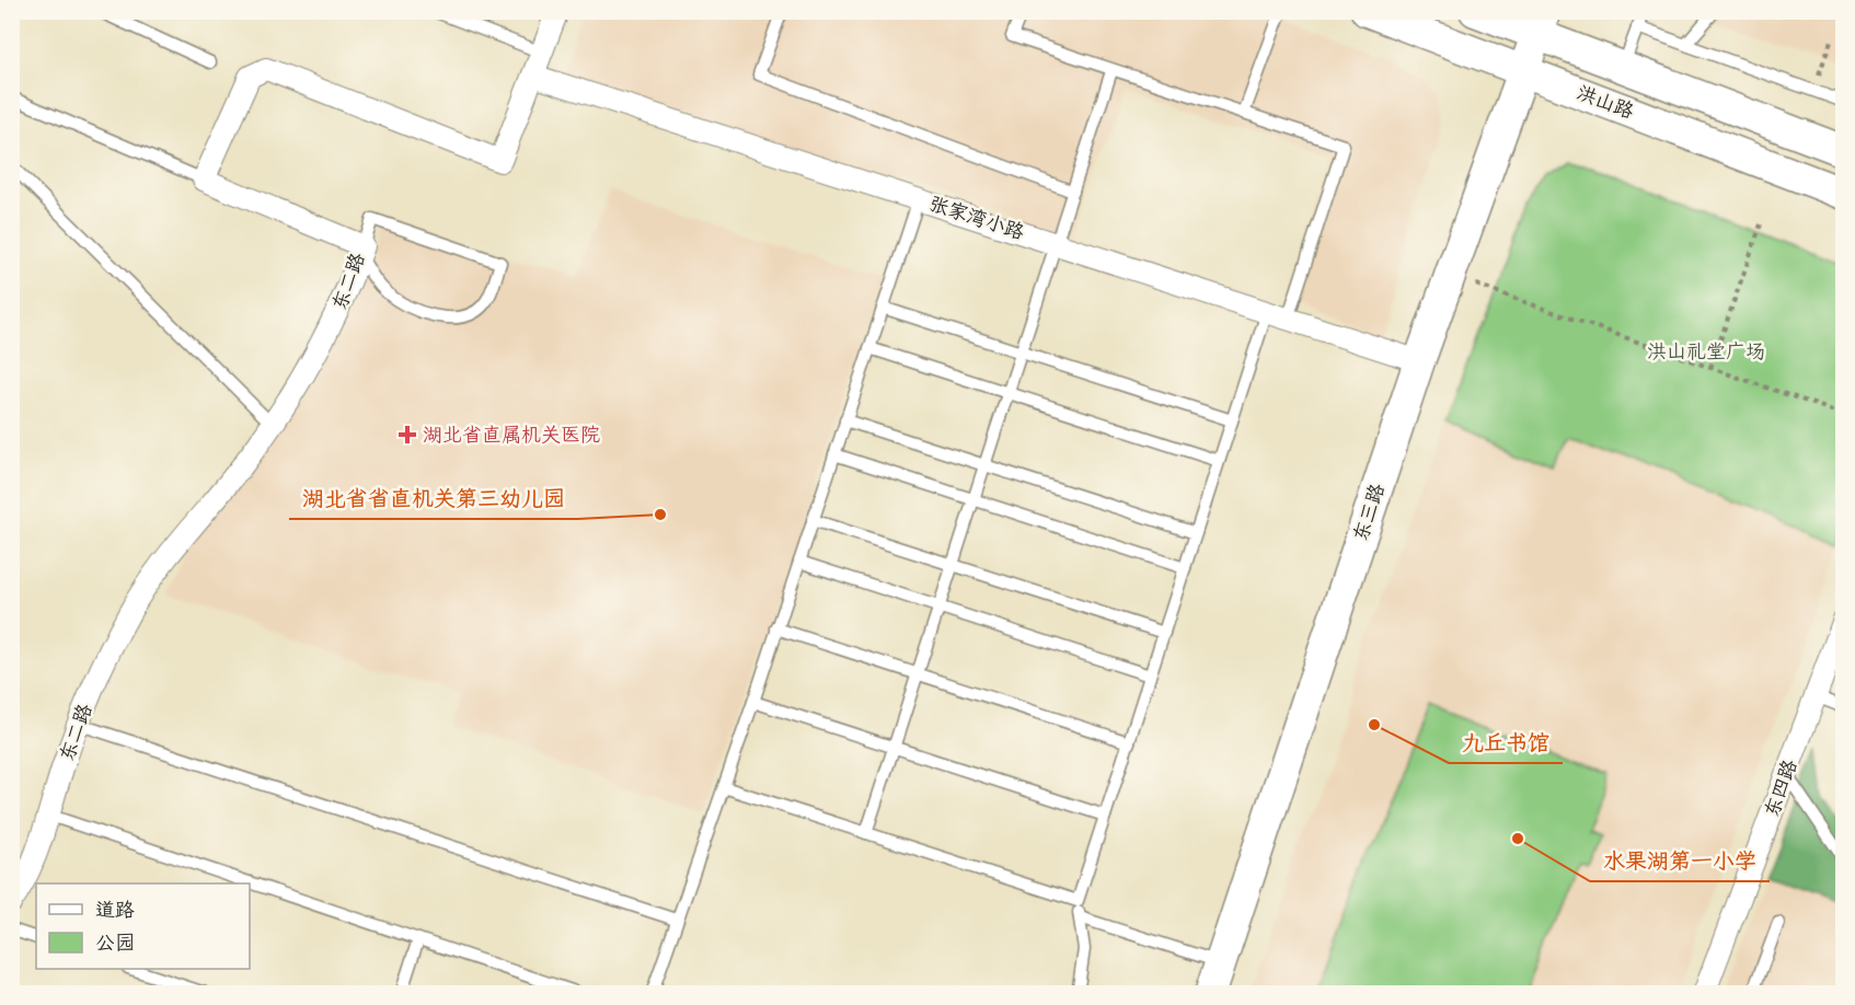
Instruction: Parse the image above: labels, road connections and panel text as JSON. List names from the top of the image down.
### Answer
{
  "streets": {
    "street": [
      "洪山路",
      "张家湾小路",
      "东二路",
      "东三路",
      "东四路"
    ]
  },
  "crossings": [
    ["洪山路", "东三路"],
    ["张家湾小路", "东三路"]
  ],
  "parks": ["洪山礼堂广场"],
  "places": {
    "health": ["湖北省直属机关医院"],
    "other": ["湖北省省直机关第三幼儿园", "九丘书馆", "水果湖第一小学"]
  },
  "legend": ["道路", "公园"]
}
